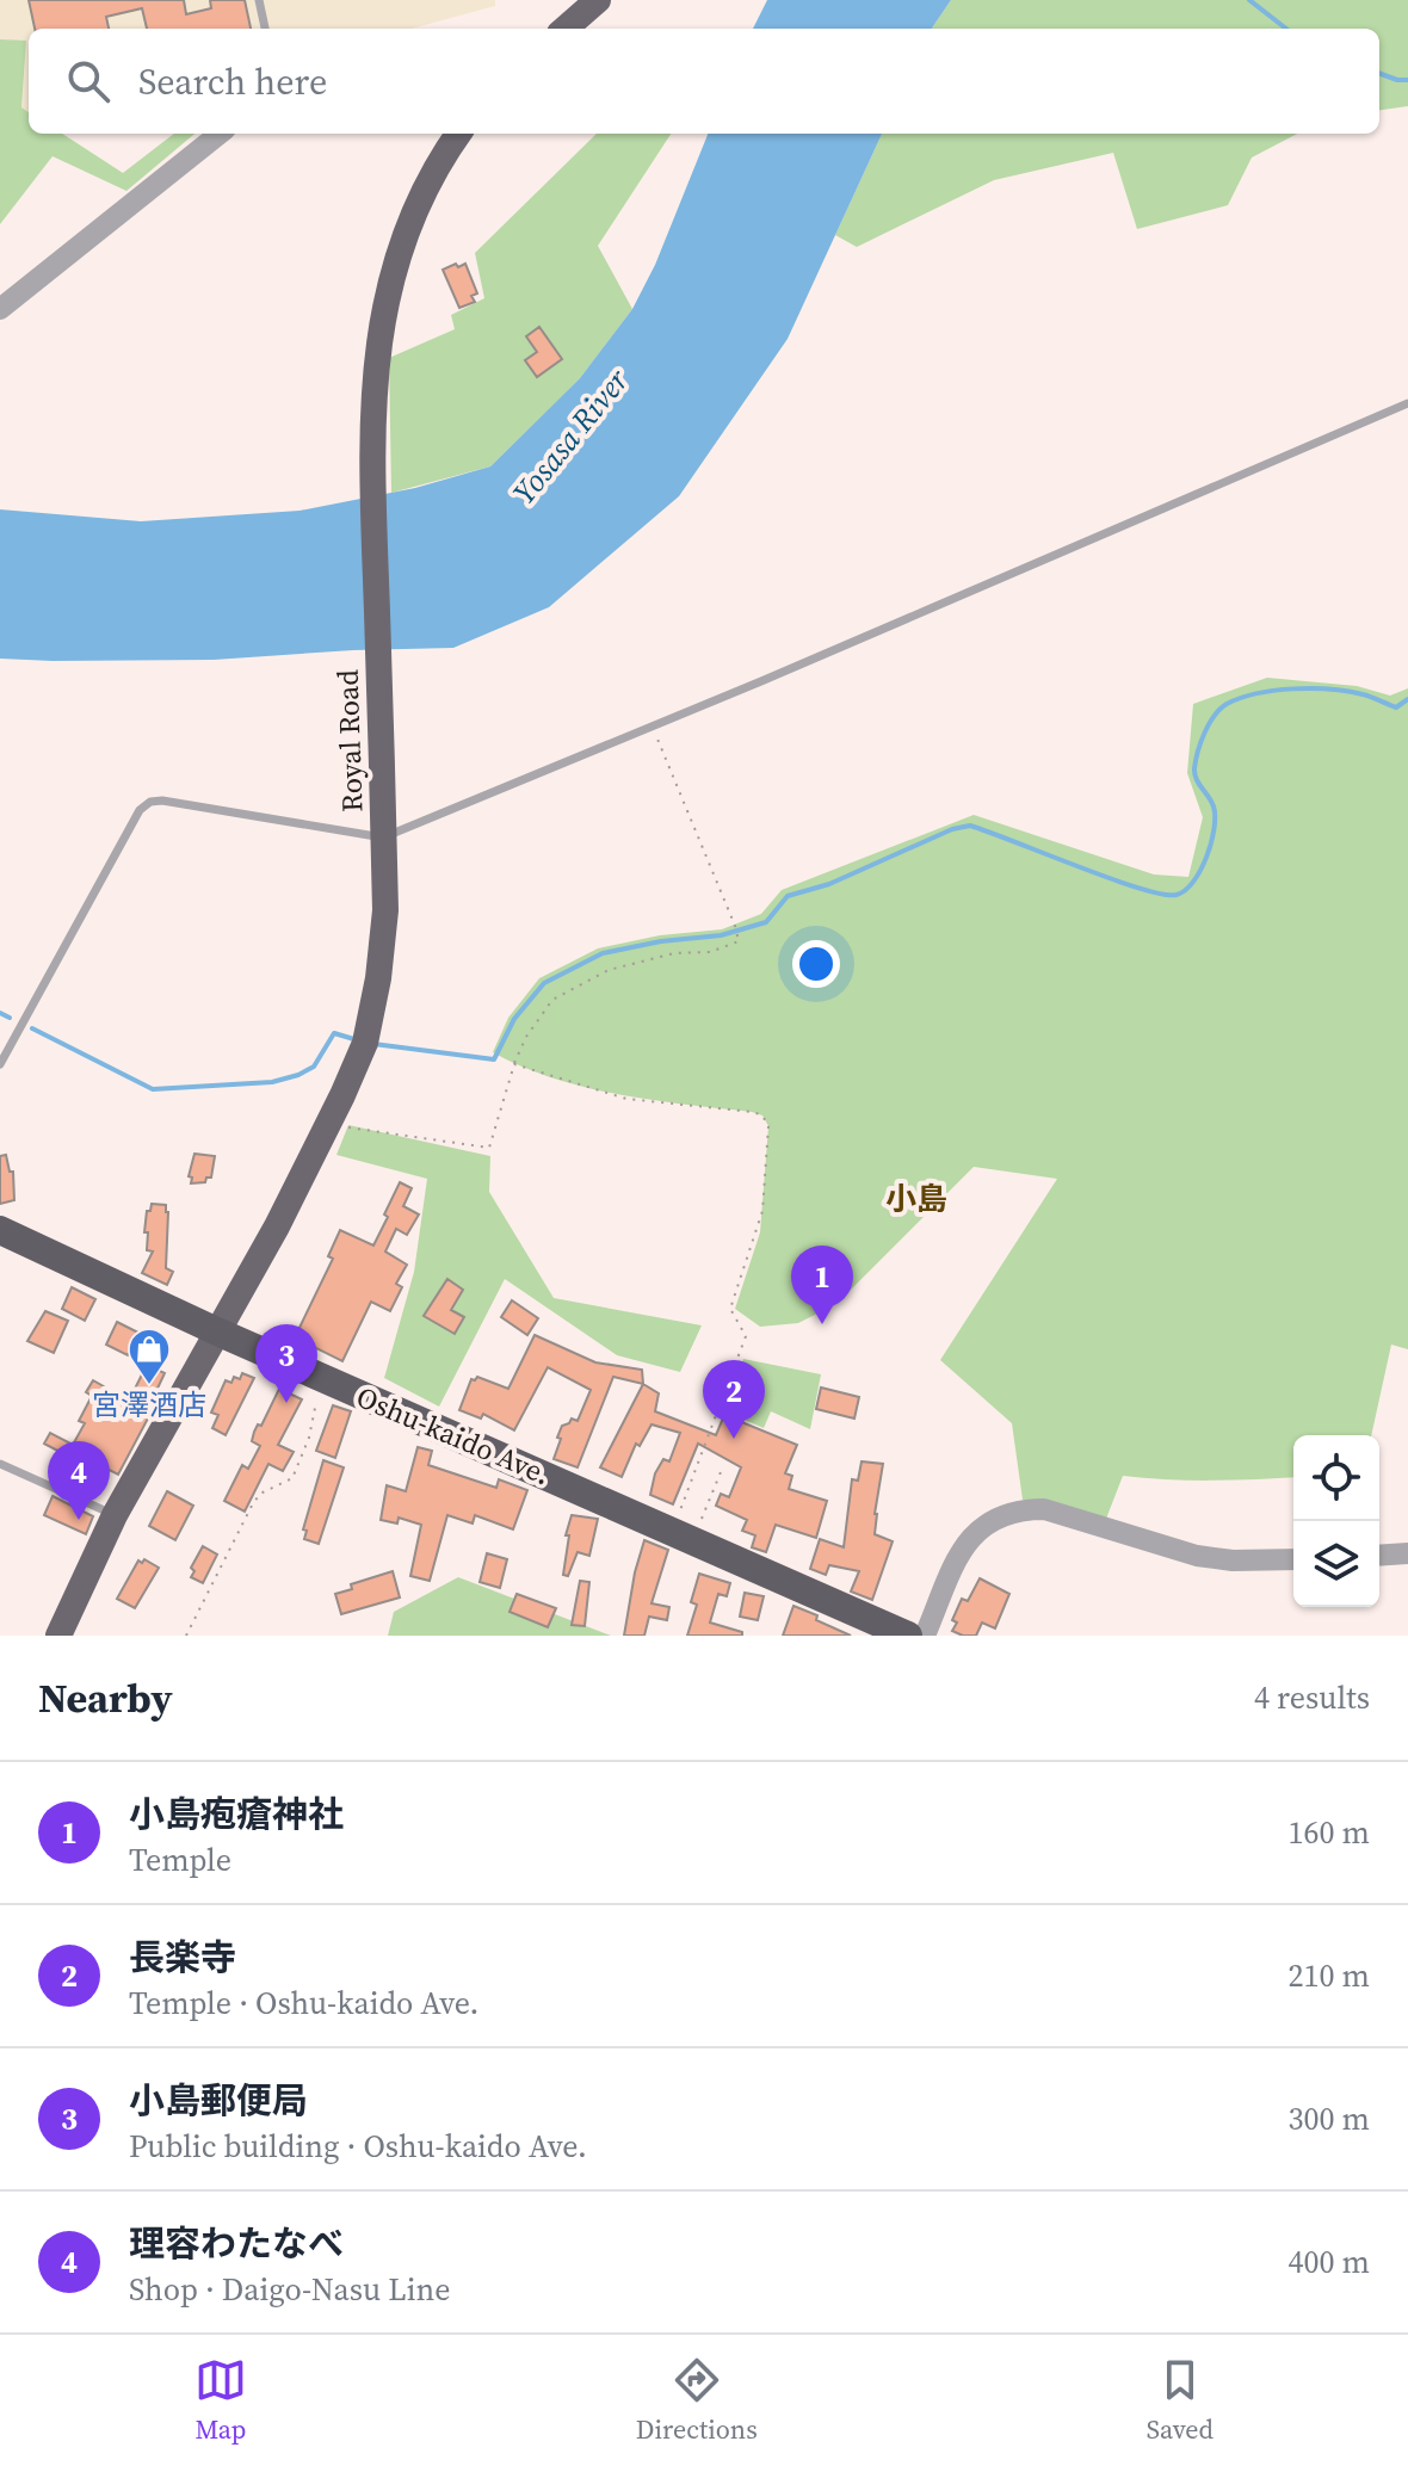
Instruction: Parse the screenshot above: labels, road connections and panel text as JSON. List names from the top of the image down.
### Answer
{
  "streets": {
    "highway": ["Oshu-kaido Ave."],
    "main road": ["Royal Road"]
  },
  "crossings": [
    ["Royal Road", "Oshu-kaido Ave."]
  ],
  "districts": ["小島"],
  "water": ["Yosasa River"],
  "places": {
    "shop": ["宮澤酒店"]
  },
  "page": {
    "search": "Search here",
    "pins": [
      "1",
      "3",
      "2",
      "4"
    ],
    "heading": ["Nearby", "4 results"],
    "list": [
      {
        "mark": "1",
        "name": "小島疱瘡神社",
        "note": "Temple",
        "value": "160 m"
      },
      {
        "mark": "2",
        "name": "長楽寺",
        "note": "Temple · Oshu-kaido Ave.",
        "value": "210 m"
      },
      {
        "mark": "3",
        "name": "小島郵便局",
        "note": "Public building · Oshu-kaido Ave.",
        "value": "300 m"
      },
      {
        "mark": "4",
        "name": "理容わたなべ",
        "note": "Shop · Daigo-Nasu Line",
        "value": "400 m"
      }
    ],
    "nav": ["Map", "Directions", "Saved"]
  }
}
